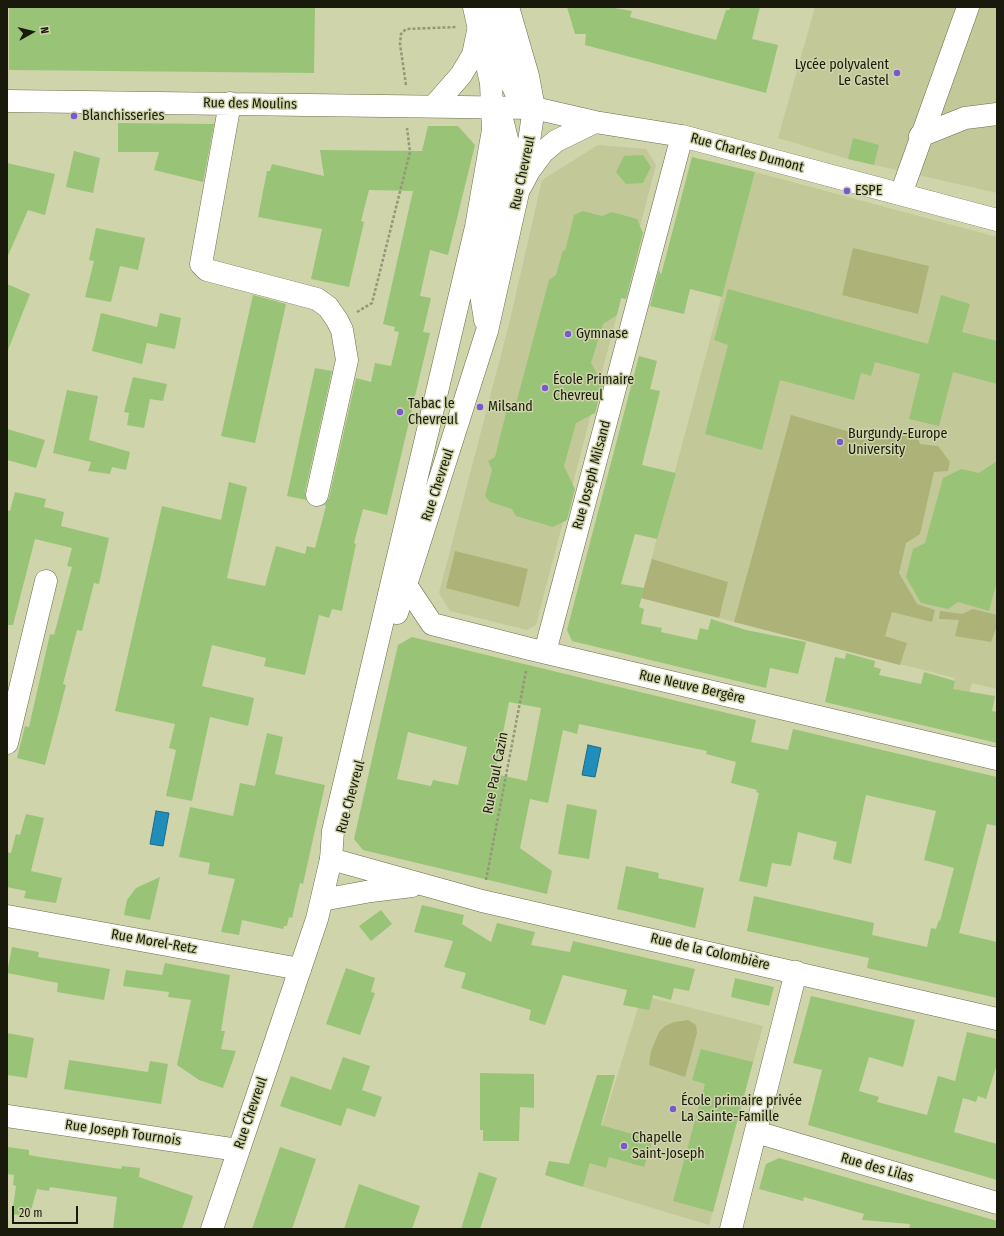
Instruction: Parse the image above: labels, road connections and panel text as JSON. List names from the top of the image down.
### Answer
{
  "streets": {
    "street": [
      "Rue des Moulins",
      "Rue Charles Dumont",
      "Rue Chevreul",
      "Rue Joseph Milsand",
      "Rue Neuve Bergère",
      "Rue Morel-Retz",
      "Rue de la Colombière",
      "Rue Joseph Tournois",
      "Rue des Lilas"
    ],
    "path": ["Rue Paul Cazin"]
  },
  "crossings": [
    ["Rue des Moulins", "Rue Charles Dumont"],
    ["Rue des Moulins", "Rue Chevreul"],
    ["Rue Charles Dumont", "Rue Chevreul"],
    ["Rue Charles Dumont", "Rue Joseph Milsand"],
    ["Rue Chevreul", "Rue Neuve Bergère"],
    ["Rue Chevreul", "Rue Morel-Retz"],
    ["Rue Chevreul", "Rue de la Colombière"],
    ["Rue Chevreul", "Rue Joseph Tournois"],
    ["Rue Joseph Milsand", "Rue Neuve Bergère"],
    ["Rue Joseph Milsand", "Rue Paul Cazin"],
    ["Rue Neuve Bergère", "Rue Paul Cazin"],
    ["Rue Paul Cazin", "Rue de la Colombière"]
  ],
  "places": [
    "Lycée polyvalent Le Castel",
    "Blanchisseries",
    "ESPE",
    "Gymnase",
    "École Primaire Chevreul",
    "Milsand",
    "Tabac le Chevreul",
    "Burgundy-Europe University",
    "École primaire privée La Sainte-Famille",
    "Chapelle Saint-Joseph"
  ],
  "scale_bar": "20 m",
  "north": "right"
}
